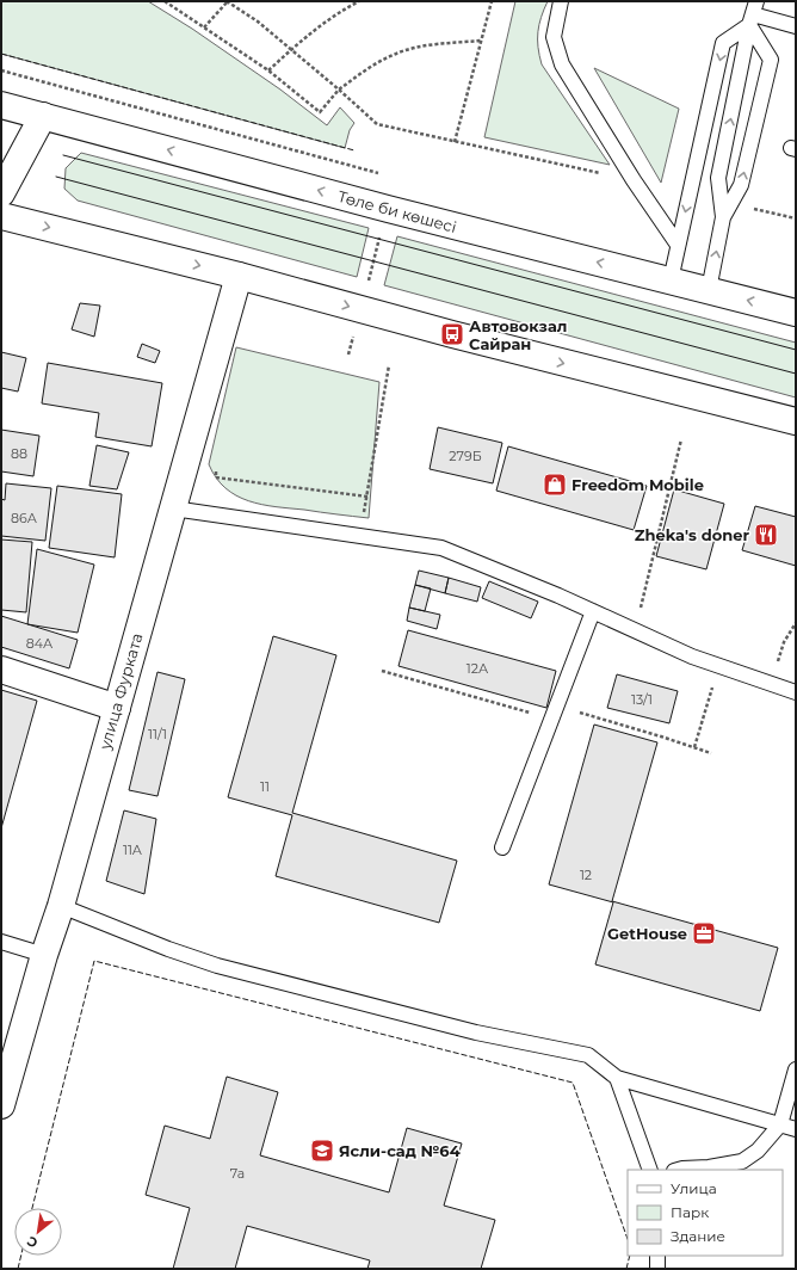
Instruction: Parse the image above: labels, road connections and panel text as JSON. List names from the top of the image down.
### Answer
{
  "streets": {
    "main road": ["Төле би көшесі", "улица Фурката"]
  },
  "places": {
    "bus stop": ["Автовокзал Сайран"],
    "shop": ["Freedom Mobile"],
    "restaurant": ["Zheka's doner"],
    "office": ["GetHouse"],
    "school or university": ["Ясли-сад №64"]
  },
  "house_numbers": [
    "88",
    "279Б",
    "86А",
    "84А",
    "12А",
    "13/1",
    "11/1",
    "11",
    "11А",
    "12",
    "7а"
  ],
  "legend": ["Улица", "Парк", "Здание"],
  "north": "bottom left"
}
